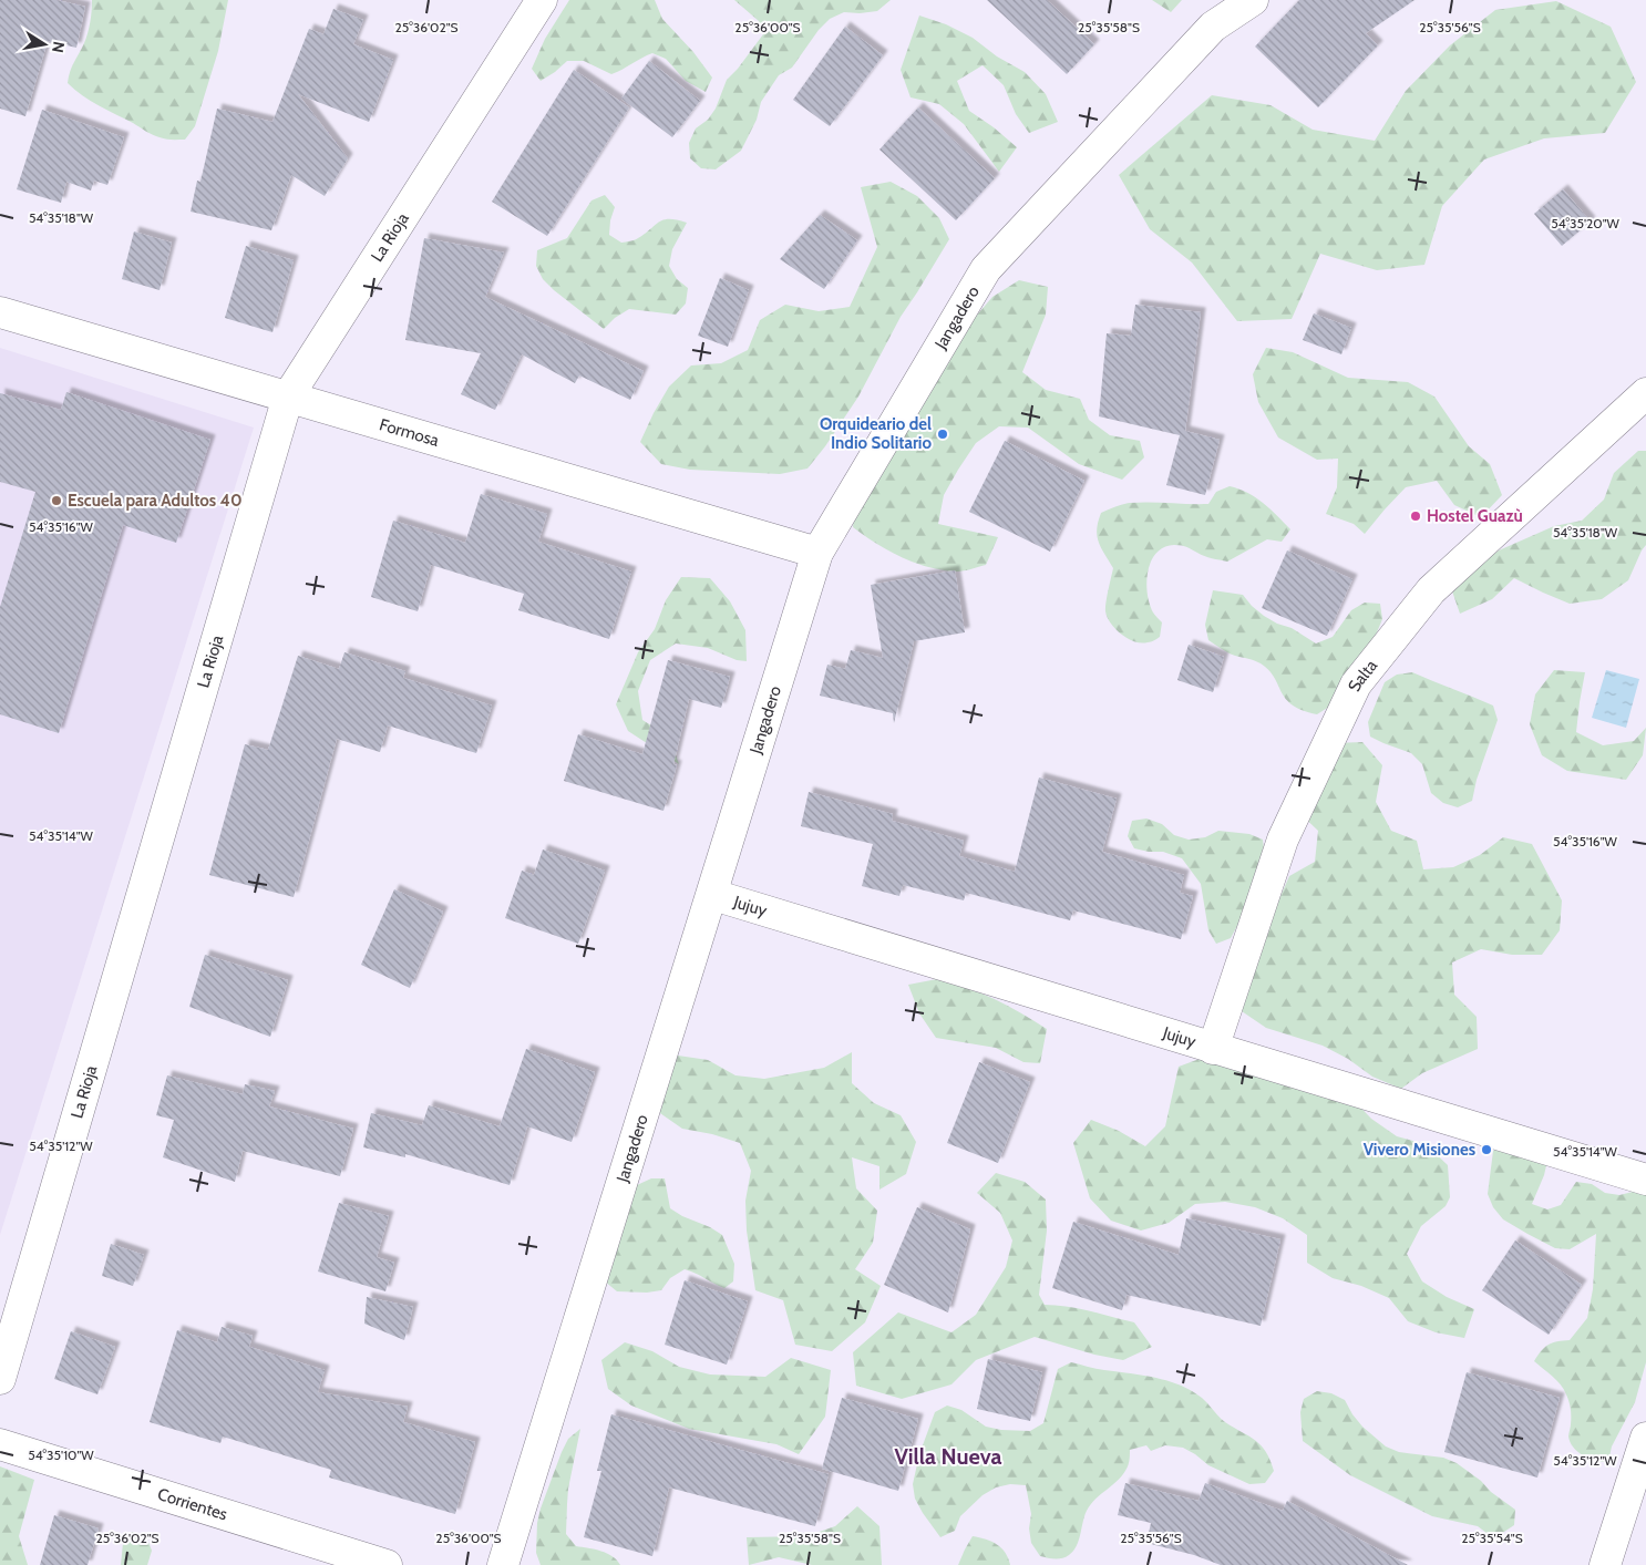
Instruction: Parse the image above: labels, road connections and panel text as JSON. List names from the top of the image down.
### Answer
{
  "streets": {
    "street": [
      "La Rioja",
      "Jangadero",
      "Formosa",
      "Salta",
      "Jujuy",
      "Corrientes"
    ]
  },
  "crossings": [
    ["La Rioja", "Formosa"],
    ["Jangadero", "Formosa"],
    ["Jangadero", "Jujuy"],
    ["Salta", "Jujuy"]
  ],
  "districts": ["Villa Nueva"],
  "places": [
    "Orquideario del Indio Solitario",
    "Escuela para Adultos 40",
    "Hostel Guazù",
    "Vivero Misiones"
  ],
  "north": "right",
  "coordinates": [
    "25°36'02\"S",
    "25°36'00\"S",
    "25°35'58\"S",
    "25°35'56\"S",
    "54°35'18\"W",
    "54°35'20\"W",
    "54°35'16\"W",
    "54°35'14\"W",
    "54°35'12\"W",
    "54°35'10\"W",
    "25°35'54\"S"
  ]
}
